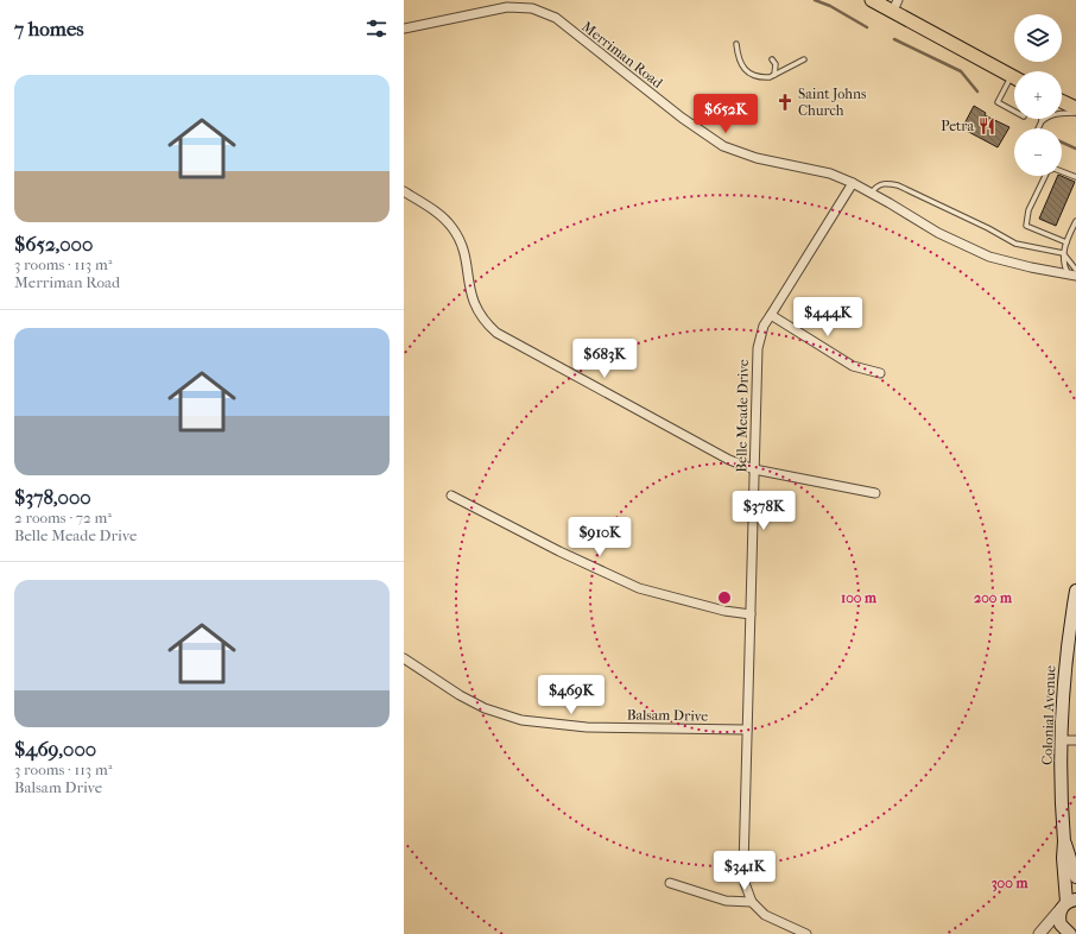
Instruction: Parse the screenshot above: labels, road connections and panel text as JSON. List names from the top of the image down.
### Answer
{
  "streets": {
    "main road": ["Colonial Avenue"],
    "street": ["Merriman Road", "Belle Meade Drive", "Balsam Drive"]
  },
  "crossings": [
    ["Merriman Road", "Belle Meade Drive"],
    ["Belle Meade Drive", "Balsam Drive"]
  ],
  "places": {
    "church": ["Saint Johns Church"],
    "restaurant": ["Petra"]
  },
  "page": {
    "heading": "7 homes",
    "map_buttons": ["+", "−"],
    "list": [
      {
        "name": "$652,000",
        "note": "3 rooms · 113 m² · Merriman Road"
      },
      {
        "name": "$378,000",
        "note": "2 rooms · 72 m² · Belle Meade Drive"
      },
      {
        "name": "$469,000",
        "note": "3 rooms · 113 m² · Balsam Drive"
      }
    ],
    "price": [
      "$652K",
      "$444K",
      "$683K",
      "$378K",
      "$910K",
      "$469K",
      "$341K"
    ]
  },
  "rings": ["100 m", "200 m", "300 m"]
}
